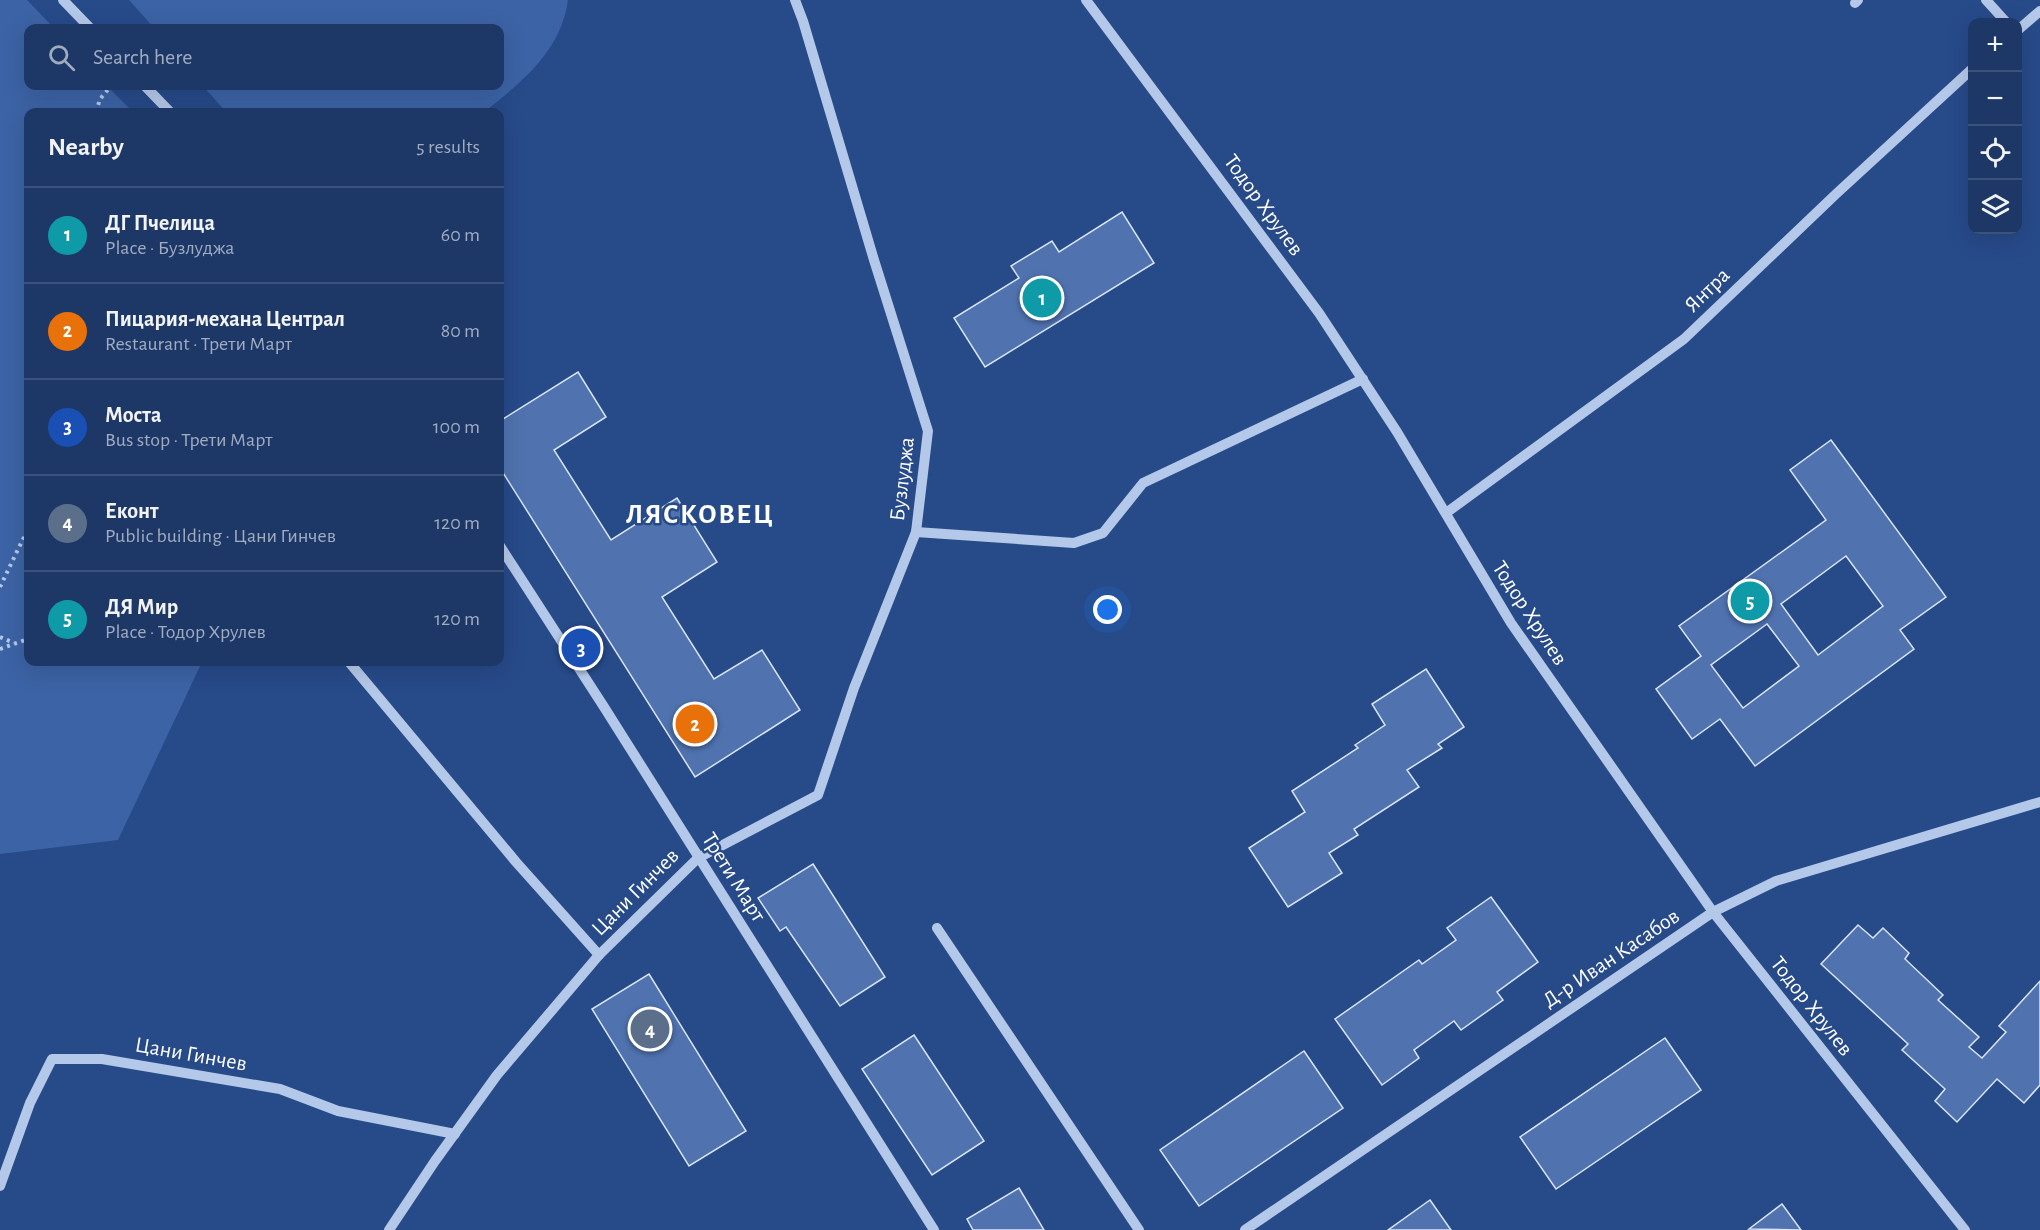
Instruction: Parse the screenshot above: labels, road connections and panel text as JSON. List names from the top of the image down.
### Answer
{
  "streets": {
    "street": [
      "Тодор Хрулев",
      "Янтра",
      "Бузлуджа",
      "Трети Март",
      "Цани Гинчев",
      "Д-р Иван Касабов"
    ]
  },
  "crossings": [
    ["Тодор Хрулев", "Янтра"],
    ["Тодор Хрулев", "Д-р Иван Касабов"],
    ["Бузлуджа", "Трети Март"],
    ["Бузлуджа", "Цани Гинчев"],
    ["Трети Март", "Цани Гинчев"]
  ],
  "districts": ["ЛЯСКОВЕЦ"],
  "page": {
    "map_buttons": ["+", "−"],
    "search": "Search here",
    "heading": ["Nearby", "5 results"],
    "list": [
      {
        "mark": "1",
        "name": "ДГ Пчелица",
        "note": "Place · Бузлуджа",
        "value": "60 m"
      },
      {
        "mark": "2",
        "name": "Пицария-механа Централ",
        "note": "Restaurant · Трети Март",
        "value": "80 m"
      },
      {
        "mark": "3",
        "name": "Моста",
        "note": "Bus stop · Трети Март",
        "value": "100 m"
      },
      {
        "mark": "4",
        "name": "Еконт",
        "note": "Public building · Цани Гинчев",
        "value": "120 m"
      },
      {
        "mark": "5",
        "name": "ДЯ Мир",
        "note": "Place · Тодор Хрулев",
        "value": "120 m"
      }
    ],
    "pins": [
      "1",
      "5",
      "3",
      "2",
      "4"
    ]
  }
}
